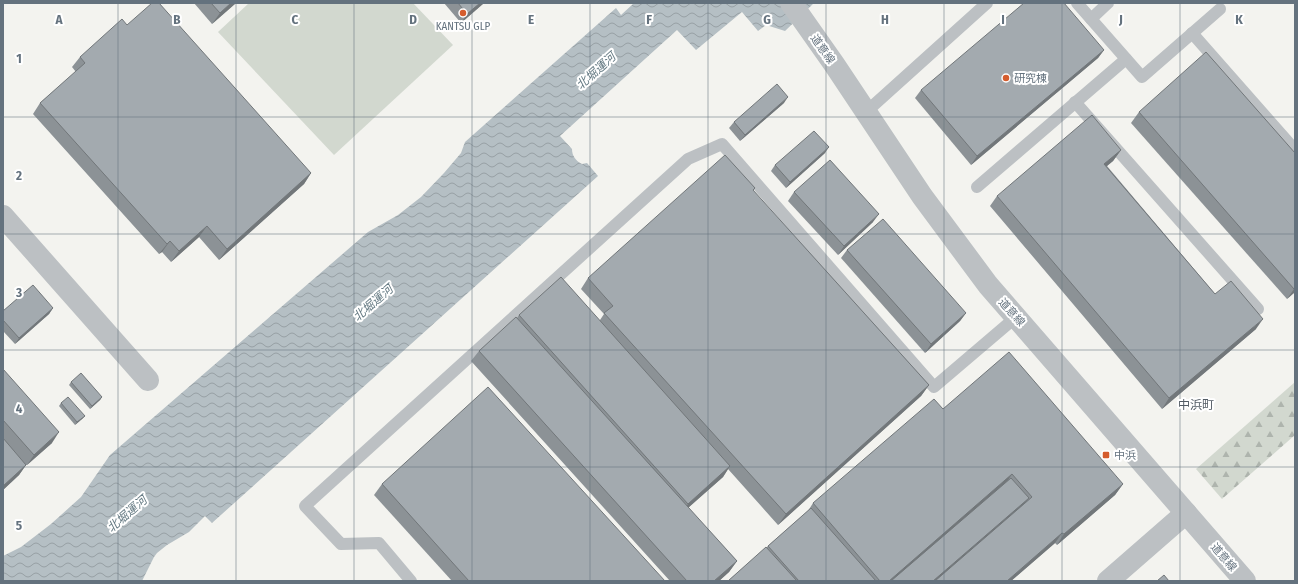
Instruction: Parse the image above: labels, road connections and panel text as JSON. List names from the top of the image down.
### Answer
{
  "streets": {
    "street": ["道意線"]
  },
  "districts": ["中浜町"],
  "water": ["北堀運河"],
  "places": {
    "other": ["KANTSU GLP", "研究棟"],
    "transit": ["中浜"]
  },
  "grid": {
    "columns": [
      "A",
      "B",
      "C",
      "D",
      "E",
      "F",
      "G",
      "H",
      "I",
      "J",
      "K"
    ],
    "rows": [
      "1",
      "2",
      "3",
      "4",
      "5"
    ]
  }
}
